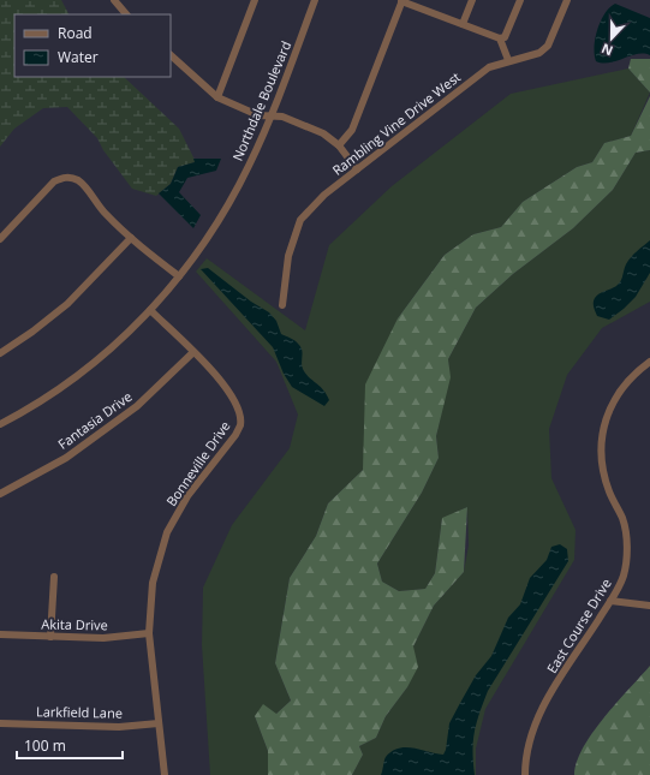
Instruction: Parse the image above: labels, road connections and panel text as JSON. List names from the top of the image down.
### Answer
{
  "streets": {
    "street": [
      "Northdale Boulevard",
      "Rambling Vine Drive West",
      "Fantasia Drive",
      "Bonneville Drive",
      "Akita Drive",
      "East Course Drive",
      "Larkfield Lane"
    ]
  },
  "crossings": [
    ["Northdale Boulevard", "Bonneville Drive"],
    ["Fantasia Drive", "Bonneville Drive"],
    ["Bonneville Drive", "Akita Drive"],
    ["Bonneville Drive", "Larkfield Lane"]
  ],
  "legend": ["Road", "Water"],
  "scale_bar": "100 m",
  "north": "bottom"
}
